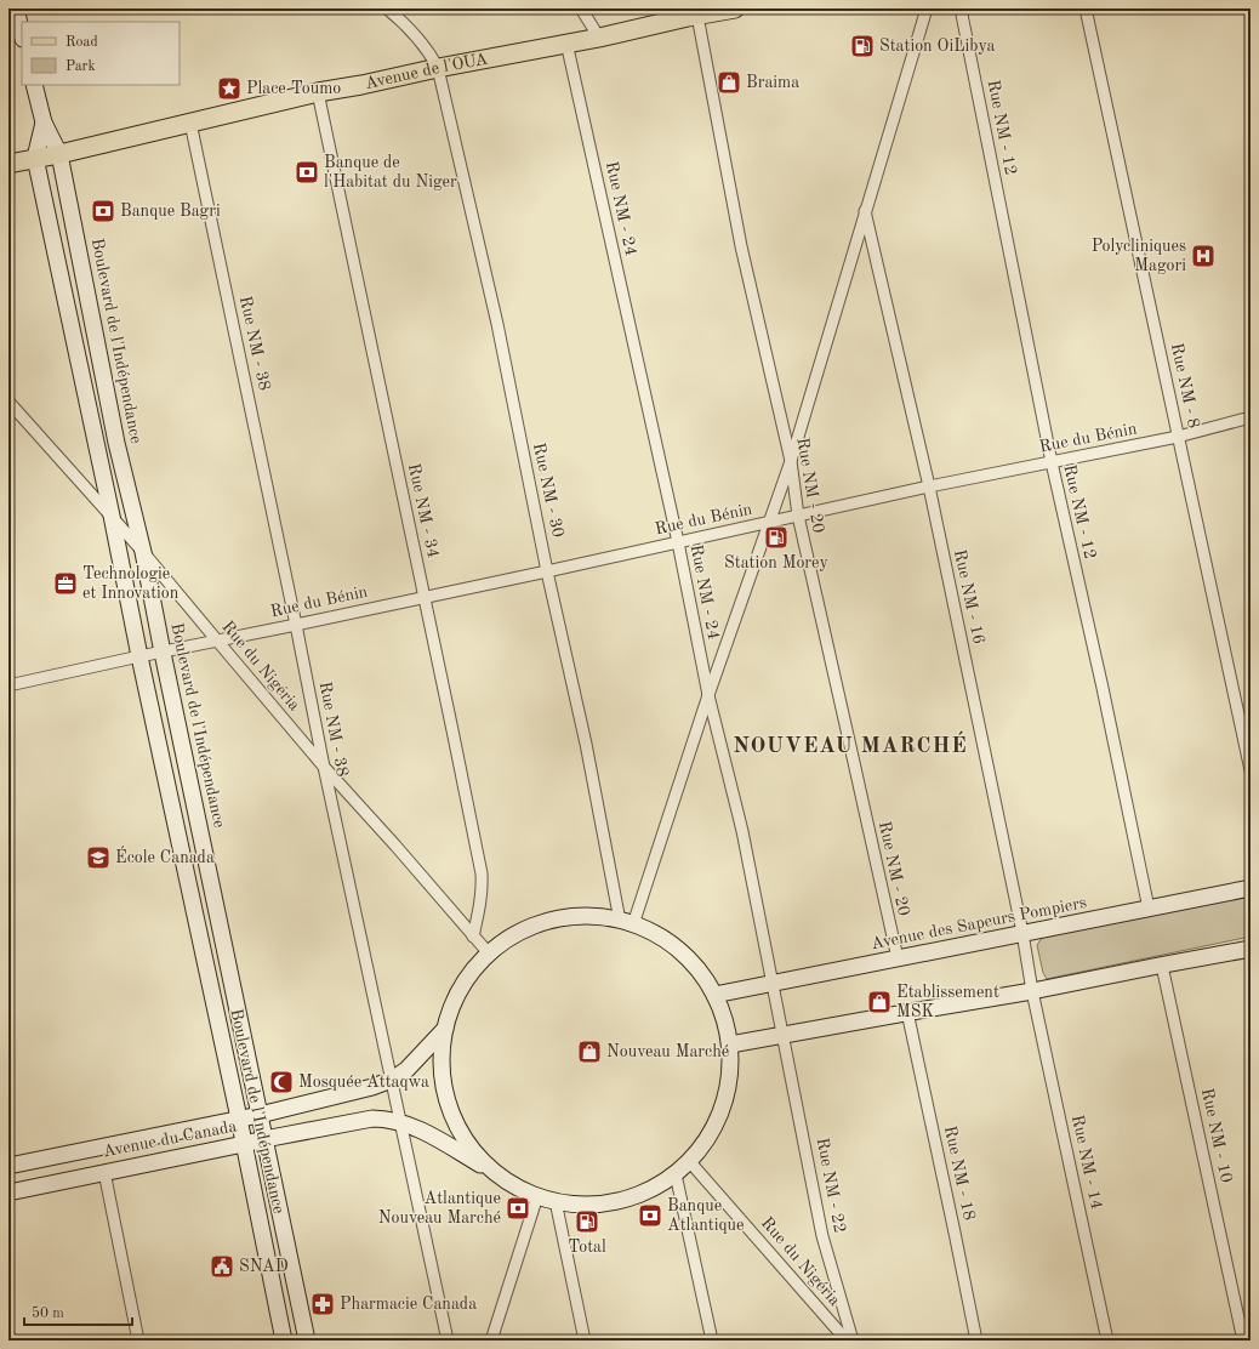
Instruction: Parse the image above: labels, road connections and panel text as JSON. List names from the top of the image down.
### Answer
{
  "streets": {
    "main road": ["Avenue de l'OUA"],
    "street": [
      "Rue NM - 12",
      "Rue NM - 24",
      "Boulevard de l'Indépendance",
      "Rue NM - 38",
      "Rue NM - 8",
      "Rue du Bénin",
      "Rue NM - 20",
      "Rue NM - 30",
      "Rue NM - 34",
      "Rue NM - 16",
      "Rue du Nigéria",
      "Avenue des Sapeurs Pompiers",
      "Rue NM - 10",
      "Avenue du Canada",
      "Rue NM - 14",
      "Rue NM - 18",
      "Rue NM - 22"
    ]
  },
  "crossings": [
    ["Avenue de l'OUA", "Rue NM - 24"],
    ["Avenue de l'OUA", "Boulevard de l'Indépendance"],
    ["Avenue de l'OUA", "Rue NM - 38"],
    ["Avenue de l'OUA", "Rue NM - 20"],
    ["Avenue de l'OUA", "Rue NM - 30"],
    ["Avenue de l'OUA", "Rue NM - 34"],
    ["Rue NM - 12", "Rue du Bénin"],
    ["Rue NM - 12", "Avenue des Sapeurs Pompiers"],
    ["Rue NM - 24", "Rue du Bénin"],
    ["Rue NM - 24", "Avenue des Sapeurs Pompiers"],
    ["Rue NM - 24", "Rue NM - 22"],
    ["Boulevard de l'Indépendance", "Rue du Bénin"],
    ["Boulevard de l'Indépendance", "Rue du Nigéria"],
    ["Boulevard de l'Indépendance", "Avenue du Canada"],
    ["Rue NM - 38", "Rue du Bénin"],
    ["Rue NM - 38", "Rue du Nigéria"],
    ["Rue NM - 38", "Avenue du Canada"],
    ["Rue NM - 8", "Rue du Bénin"],
    ["Rue du Bénin", "Rue NM - 20"],
    ["Rue du Bénin", "Rue NM - 30"],
    ["Rue du Bénin", "Rue NM - 34"],
    ["Rue du Bénin", "Rue NM - 16"],
    ["Rue du Bénin", "Rue du Nigéria"],
    ["Rue NM - 20", "Avenue des Sapeurs Pompiers"],
    ["Rue NM - 34", "Rue du Nigéria"],
    ["Rue NM - 16", "Avenue des Sapeurs Pompiers"],
    ["Rue NM - 16", "Rue NM - 14"]
  ],
  "districts": ["NOUVEAU MARCHÉ"],
  "places": {
    "fuel station": ["Station OiLibya", "Station Morey", "Total"],
    "shop": ["Braima", "Etablissement MSK", "Nouveau Marché"],
    "place": ["Place Toumo"],
    "bank": [
      "Banque de l'Habitat du Niger",
      "Banque Bagri",
      "Atlantique Nouveau Marché",
      "Banque Atlantique"
    ],
    "hospital": ["Polycliniques Magori"],
    "office": ["Technologie et Innovation"],
    "school or university": ["École Canada"],
    "mosque": ["Mosquée Attaqwa"],
    "public building": ["SNAD"],
    "pharmacy": ["Pharmacie Canada"]
  },
  "legend": ["Road", "Park"],
  "scale_bar": "50 m"
}
